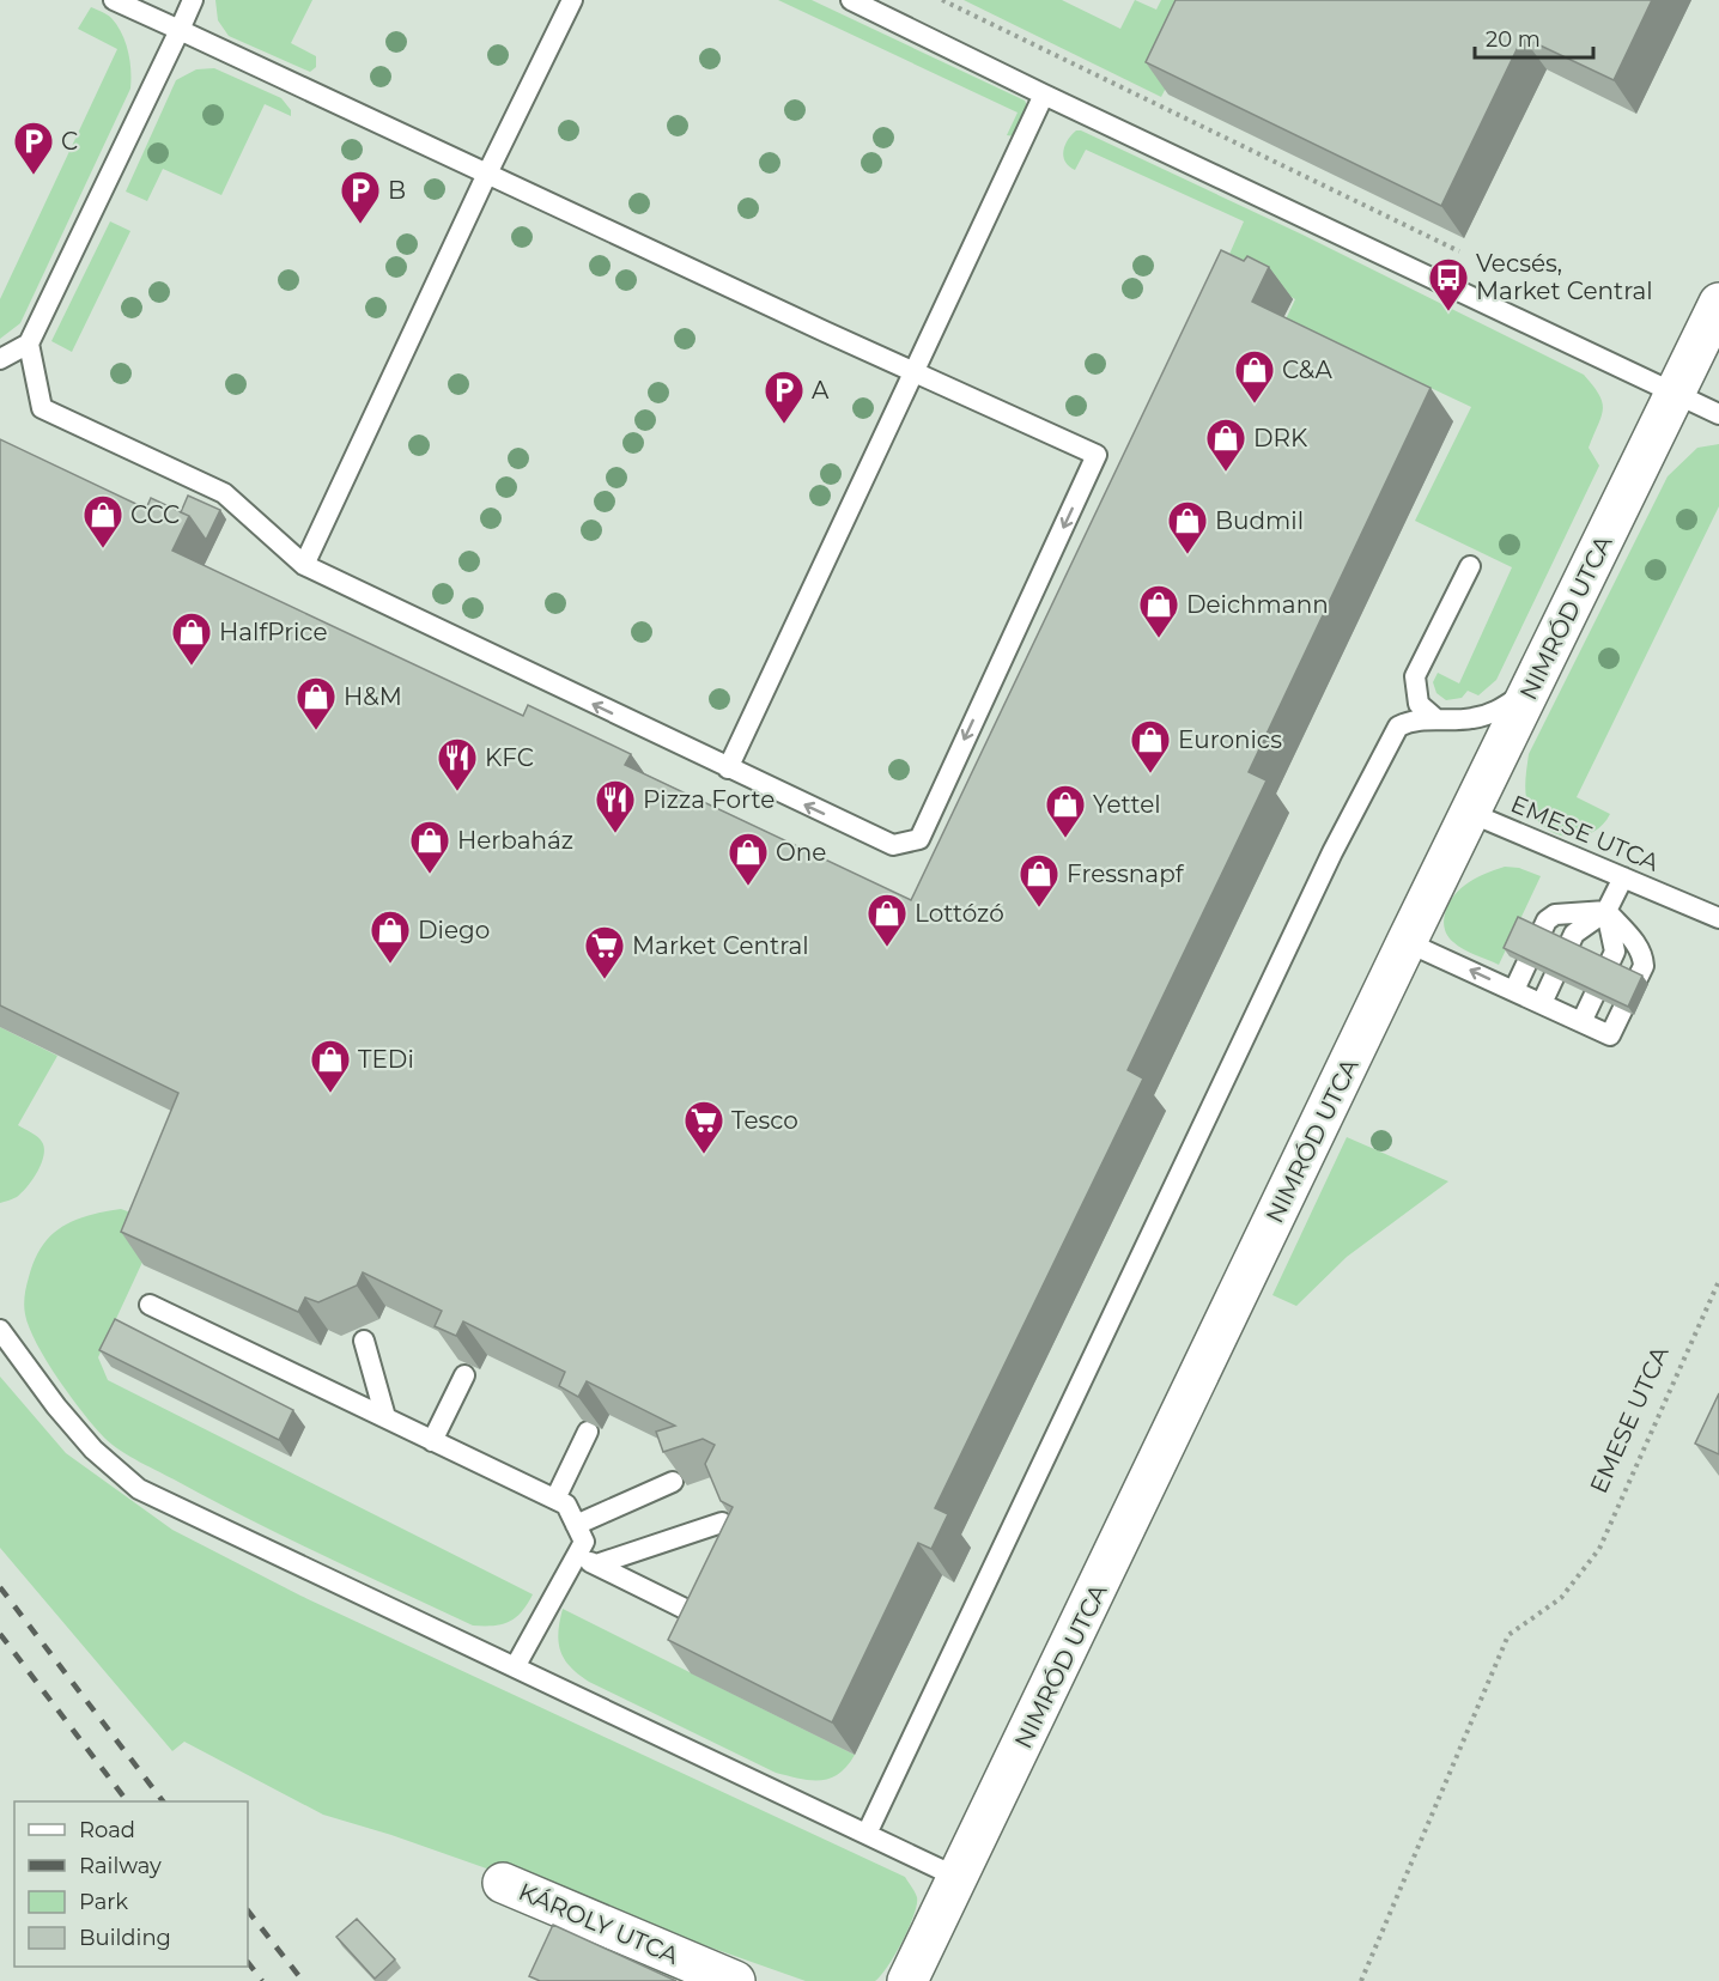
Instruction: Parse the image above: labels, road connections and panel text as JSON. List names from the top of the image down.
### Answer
{
  "streets": {
    "street": ["NIMRÓD UTCA", "KÁROLY UTCA"],
    "lane": ["EMESE UTCA"]
  },
  "crossings": [
    ["NIMRÓD UTCA", "EMESE UTCA"]
  ],
  "places": {
    "parking": ["C", "B", "A"],
    "bus stop": ["Vecsés, Market Central"],
    "shop": [
      "C&A",
      "DRK",
      "CCC",
      "Budmil",
      "Deichmann",
      "HalfPrice",
      "H&M",
      "Euronics",
      "Yettel",
      "Herbaház",
      "One",
      "Fressnapf",
      "Lottózó",
      "Diego",
      "TEDi"
    ],
    "restaurant": ["KFC", "Pizza Forte"],
    "supermarket": ["Market Central", "Tesco"]
  },
  "legend": [
    "Road",
    "Railway",
    "Park",
    "Building"
  ],
  "scale_bar": "20 m"
}
